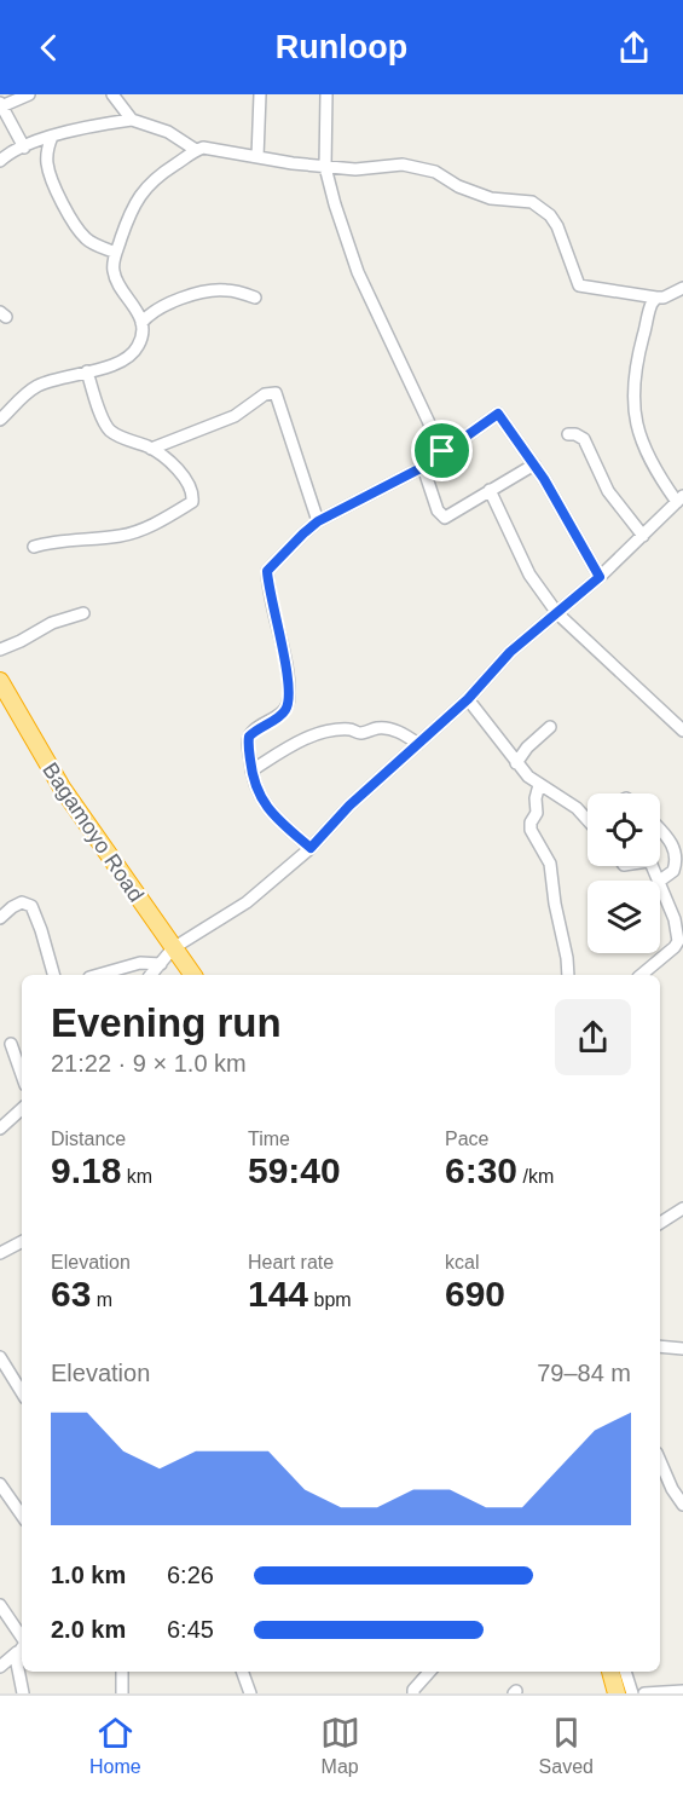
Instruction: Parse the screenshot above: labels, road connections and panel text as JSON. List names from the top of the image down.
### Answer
{
  "streets": {
    "highway": ["Bagamoyo Road"]
  },
  "page": {
    "header": "Runloop",
    "heading": ["Evening run", "21:22 · 9 × 1.0 km"],
    "stats": [
      ["Distance", "9.18 km"],
      ["Time", "59:40"],
      ["Pace", "6:30 /km"],
      ["Elevation", "63 m"],
      ["Heart rate", "144 bpm"],
      ["kcal", "690"]
    ],
    "chart": ["Elevation", "79–84 m"],
    "list": [
      {
        "name": "1.0 km",
        "note": "6:26"
      },
      {
        "name": "2.0 km",
        "note": "6:45"
      }
    ],
    "tabs": ["Home", "Map", "Saved"]
  }
}
